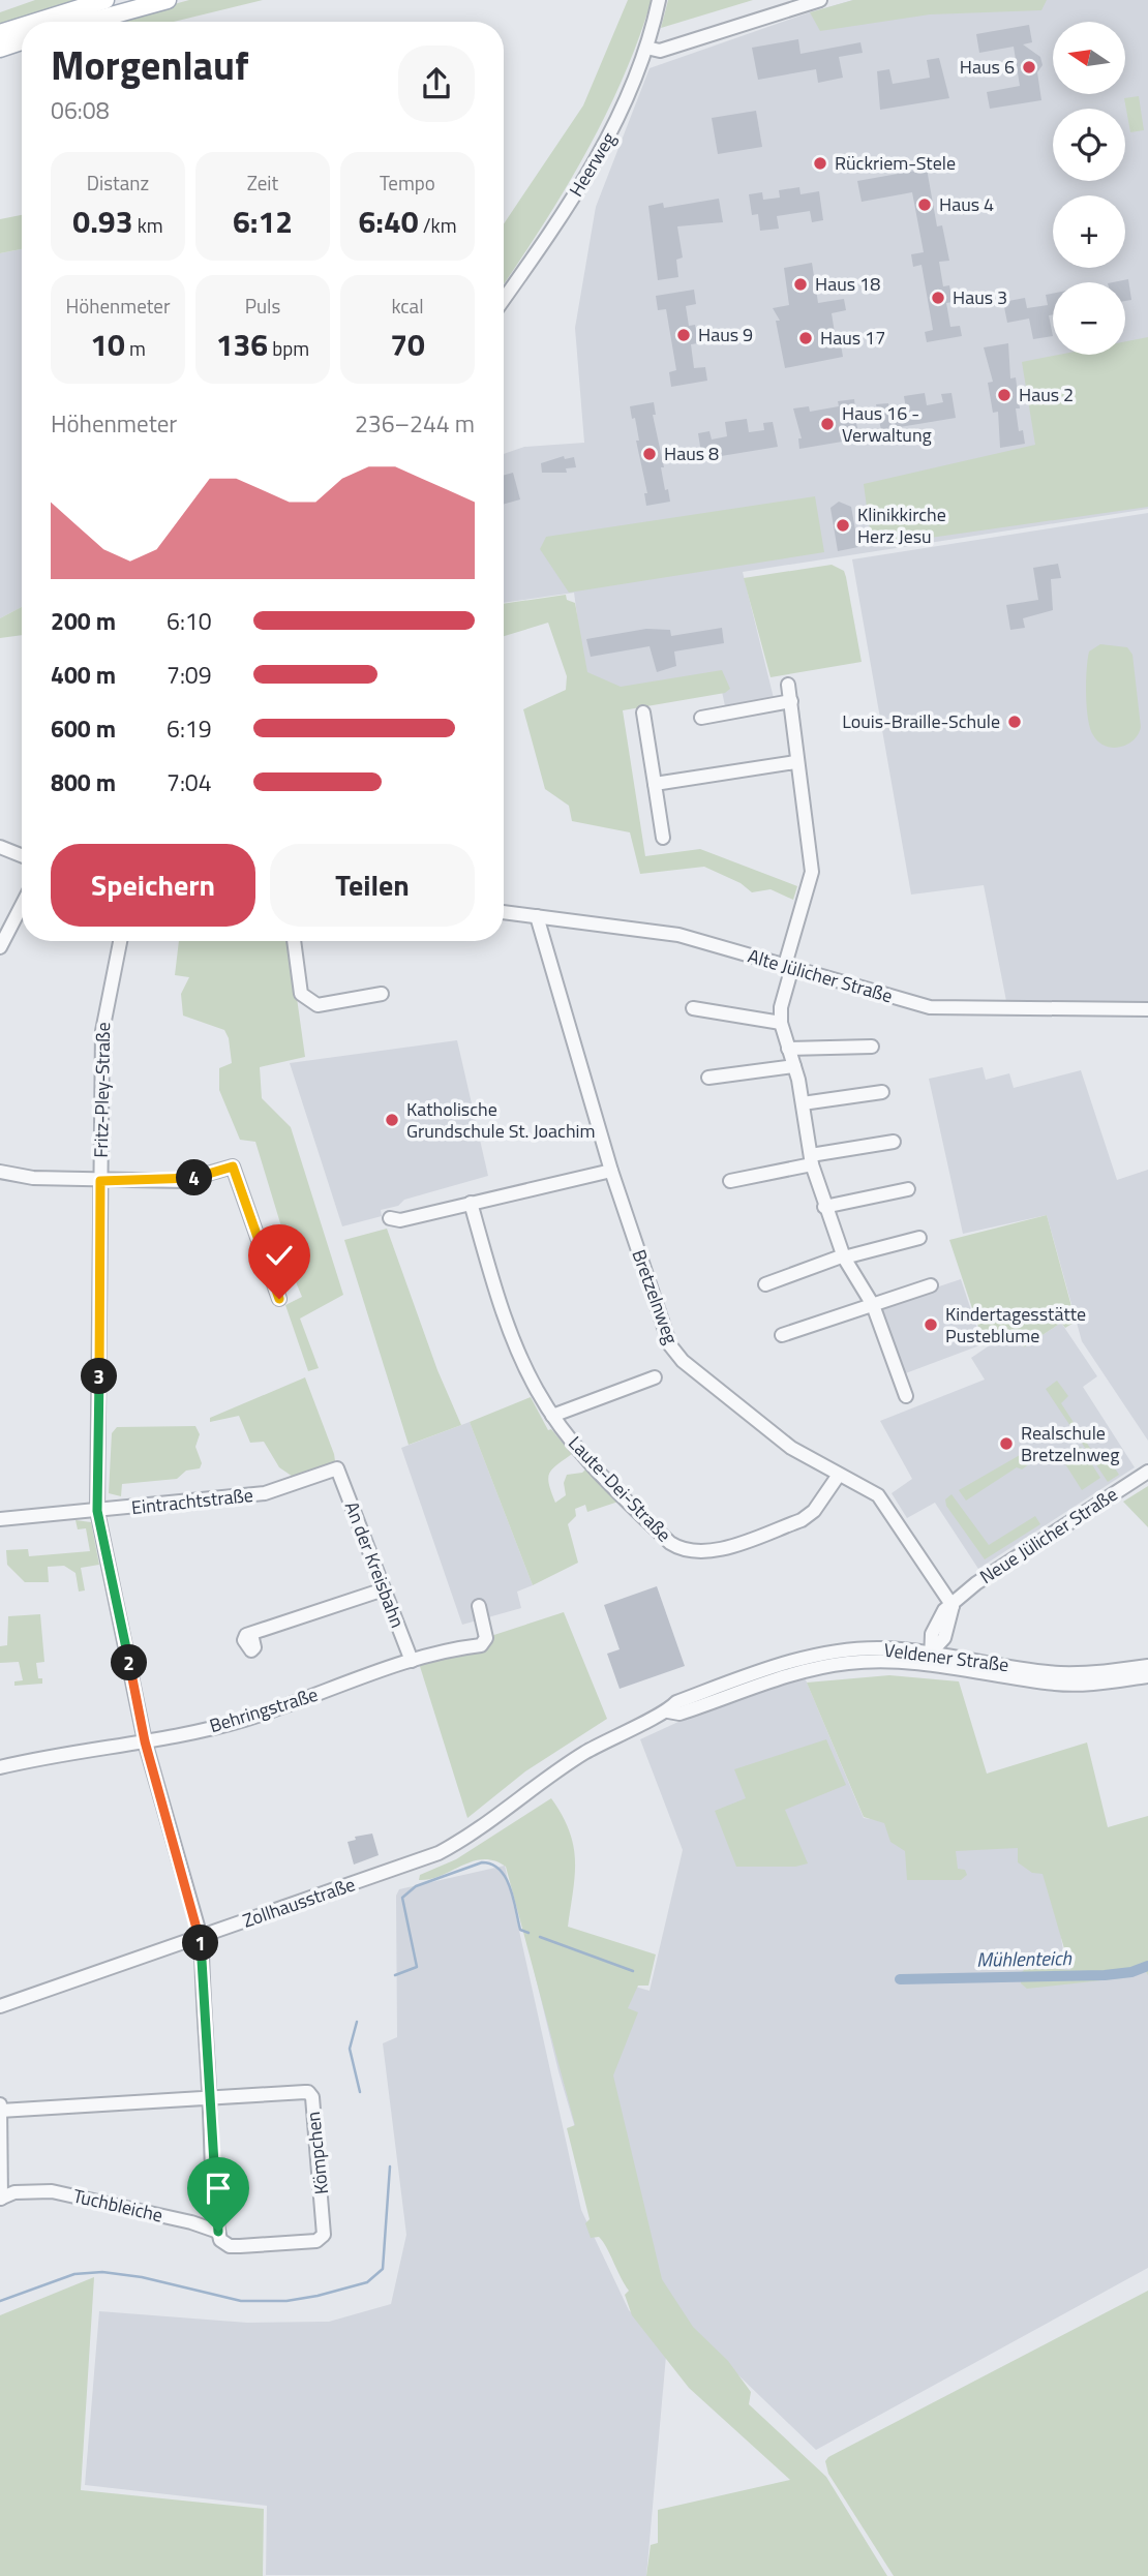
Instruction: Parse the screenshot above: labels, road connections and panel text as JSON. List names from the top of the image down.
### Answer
{
  "streets": {
    "street": [
      "Heerweg",
      "Alte Jülicher Straße",
      "Fritz-Pley-Straße",
      "Bretzelnweg",
      "Laute-Dei-Straße",
      "Eintrachtstraße",
      "Neue Jülicher Straße",
      "An der Kreisbahn",
      "Veldener Straße",
      "Behringstraße",
      "Zollhausstraße",
      "Kömpchen",
      "Tuchbleiche"
    ]
  },
  "crossings": [
    ["Alte Jülicher Straße", "Bretzelnweg"],
    ["Fritz-Pley-Straße", "Eintrachtstraße"],
    ["Fritz-Pley-Straße", "Behringstraße"],
    ["Fritz-Pley-Straße", "Zollhausstraße"],
    ["Fritz-Pley-Straße", "Kömpchen"],
    ["Fritz-Pley-Straße", "Tuchbleiche"],
    ["Bretzelnweg", "Laute-Dei-Straße"],
    ["Bretzelnweg", "Neue Jülicher Straße"],
    ["Eintrachtstraße", "An der Kreisbahn"],
    ["Neue Jülicher Straße", "Veldener Straße"],
    ["An der Kreisbahn", "Behringstraße"],
    ["Veldener Straße", "Zollhausstraße"],
    ["Kömpchen", "Tuchbleiche"]
  ],
  "water": ["Mühlenteich"],
  "places": [
    "Haus 6",
    "Rückriem-Stele",
    "Haus 4",
    "Haus 18",
    "Haus 3",
    "Haus 9",
    "Haus 17",
    "Haus 2",
    "Haus 16 - Verwaltung",
    "Haus 8",
    "Klinikkirche Herz Jesu",
    "Louis-Braille-Schule",
    "Katholische Grundschule St. Joachim",
    "Kindertagesstätte Pusteblume",
    "Realschule Bretzelnweg"
  ],
  "north": "left",
  "page": {
    "map_buttons": ["+", "−"],
    "heading": ["Morgenlauf", "06:08"],
    "stats": [
      ["Distanz", "0.93 km"],
      ["Zeit", "6:12"],
      ["Tempo", "6:40 /km"],
      ["Höhenmeter", "10 m"],
      ["Puls", "136 bpm"],
      ["kcal", "70"]
    ],
    "chart": ["Höhenmeter", "236–244 m"],
    "list": [
      {
        "name": "200 m",
        "note": "6:10"
      },
      {
        "name": "400 m",
        "note": "7:09"
      },
      {
        "name": "600 m",
        "note": "6:19"
      },
      {
        "name": "800 m",
        "note": "7:04"
      }
    ],
    "buttons": ["Speichern", "Teilen"],
    "pins": [
      "4",
      "3",
      "2",
      "1"
    ]
  }
}
